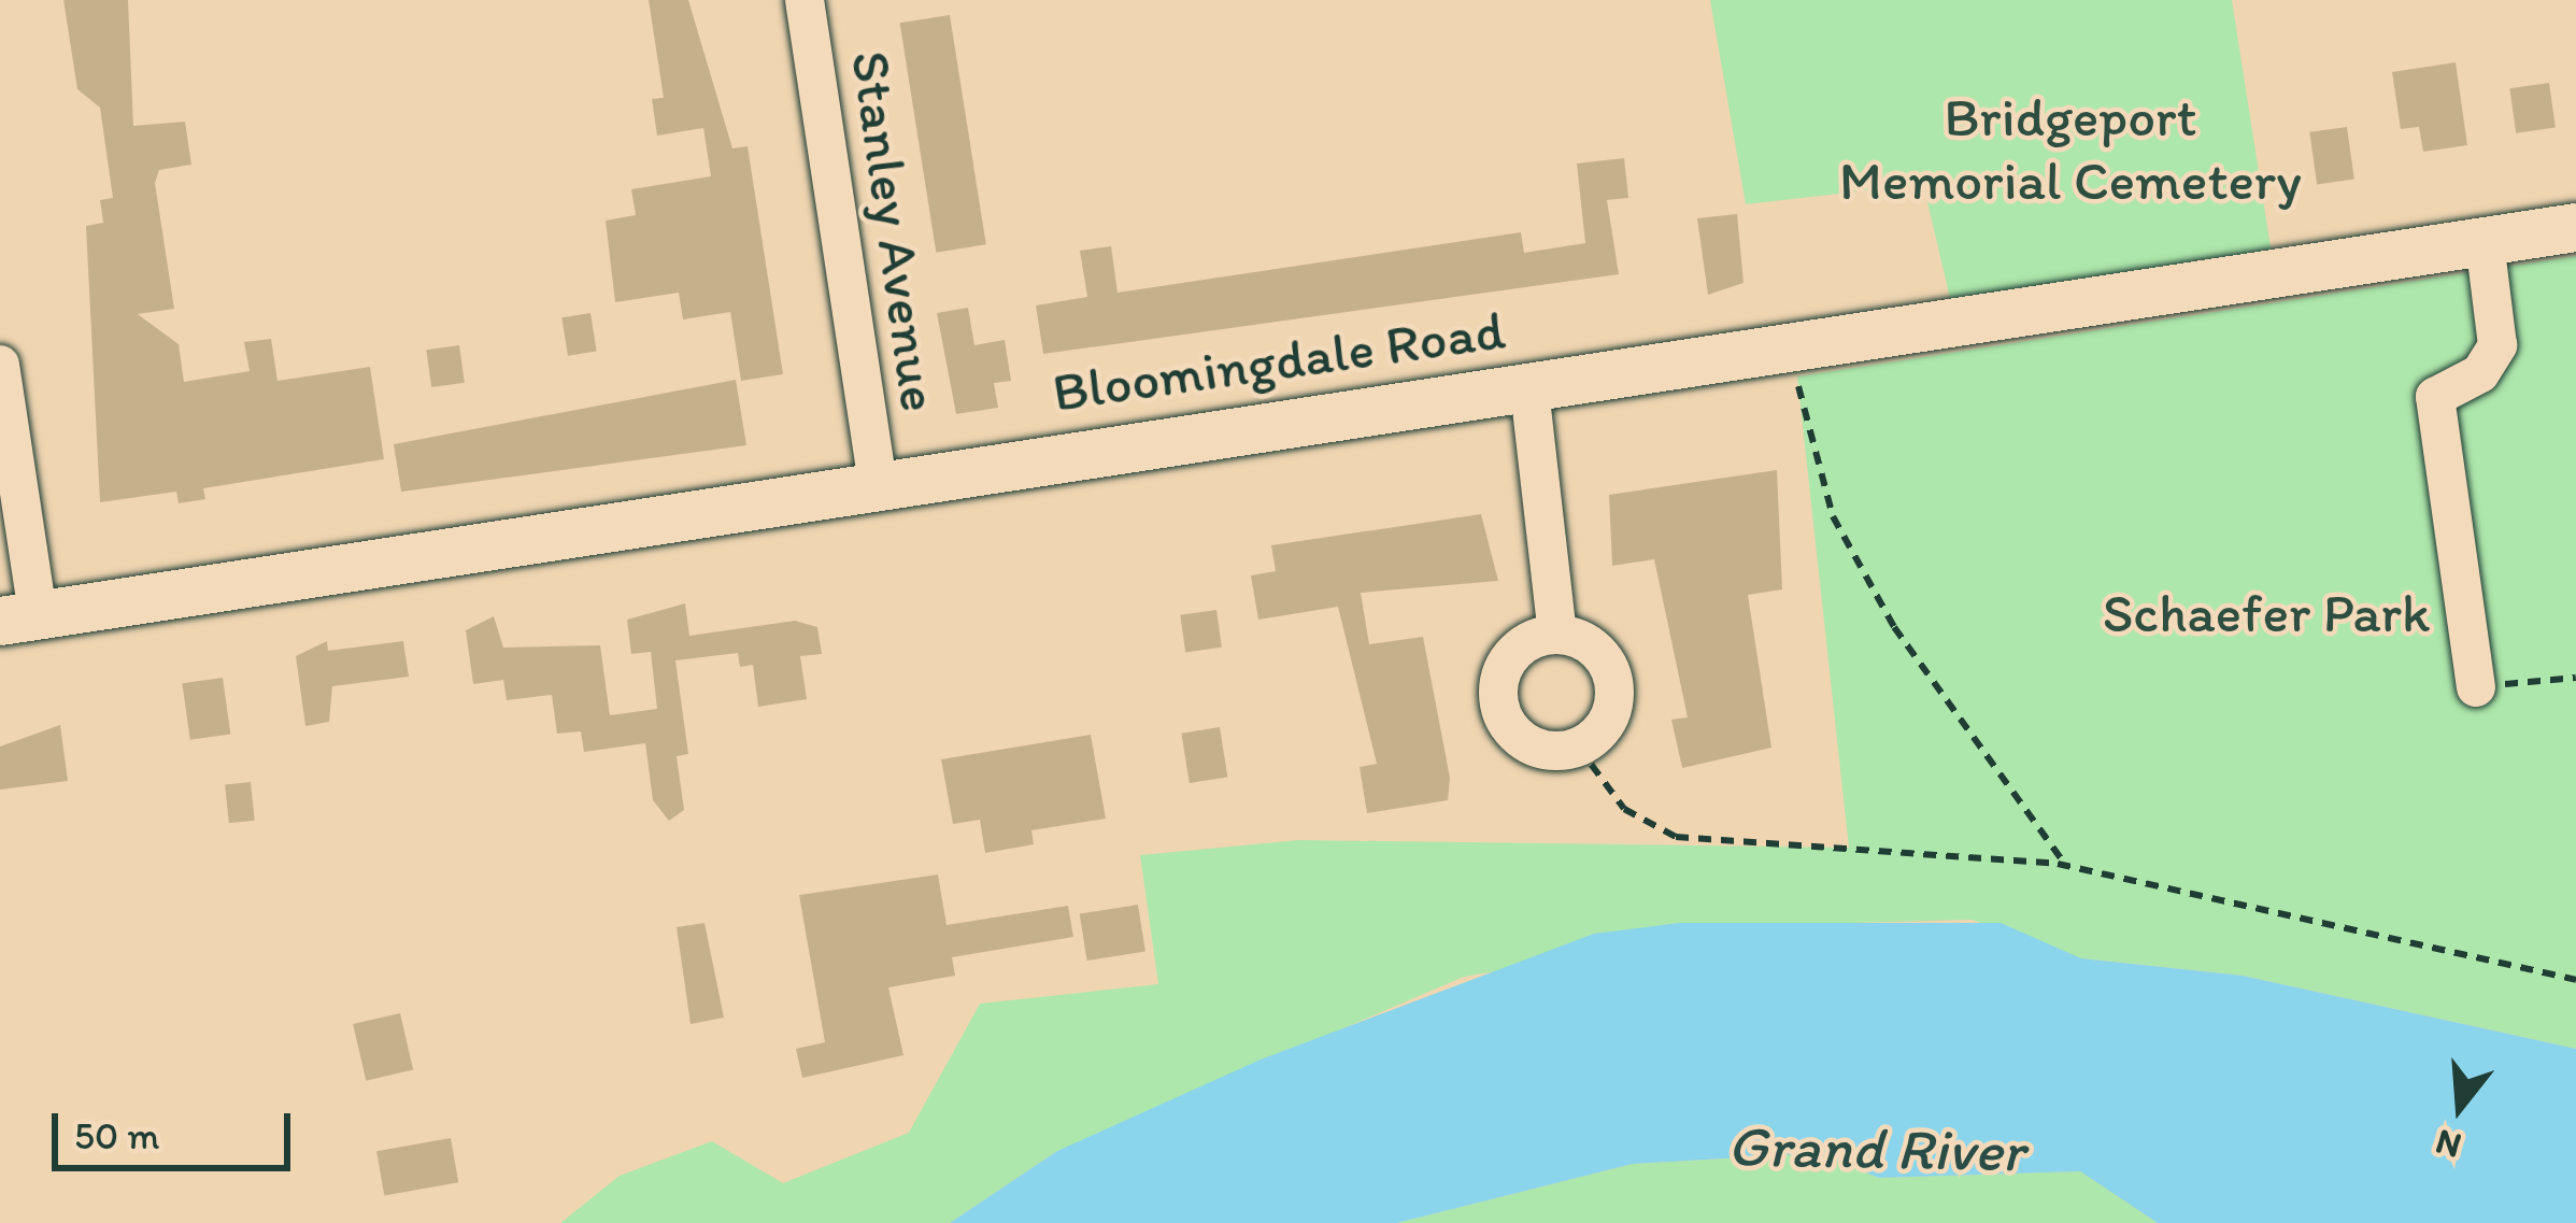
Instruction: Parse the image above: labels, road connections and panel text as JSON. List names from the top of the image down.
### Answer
{
  "streets": {
    "main road": ["Bloomingdale Road"],
    "street": ["Stanley Avenue"]
  },
  "crossings": [
    ["Stanley Avenue", "Bloomingdale Road"]
  ],
  "water": ["Grand River"],
  "parks": ["Bridgeport Memorial Cemetery", "Schaefer Park"],
  "scale_bar": "50 m",
  "north": "bottom"
}
